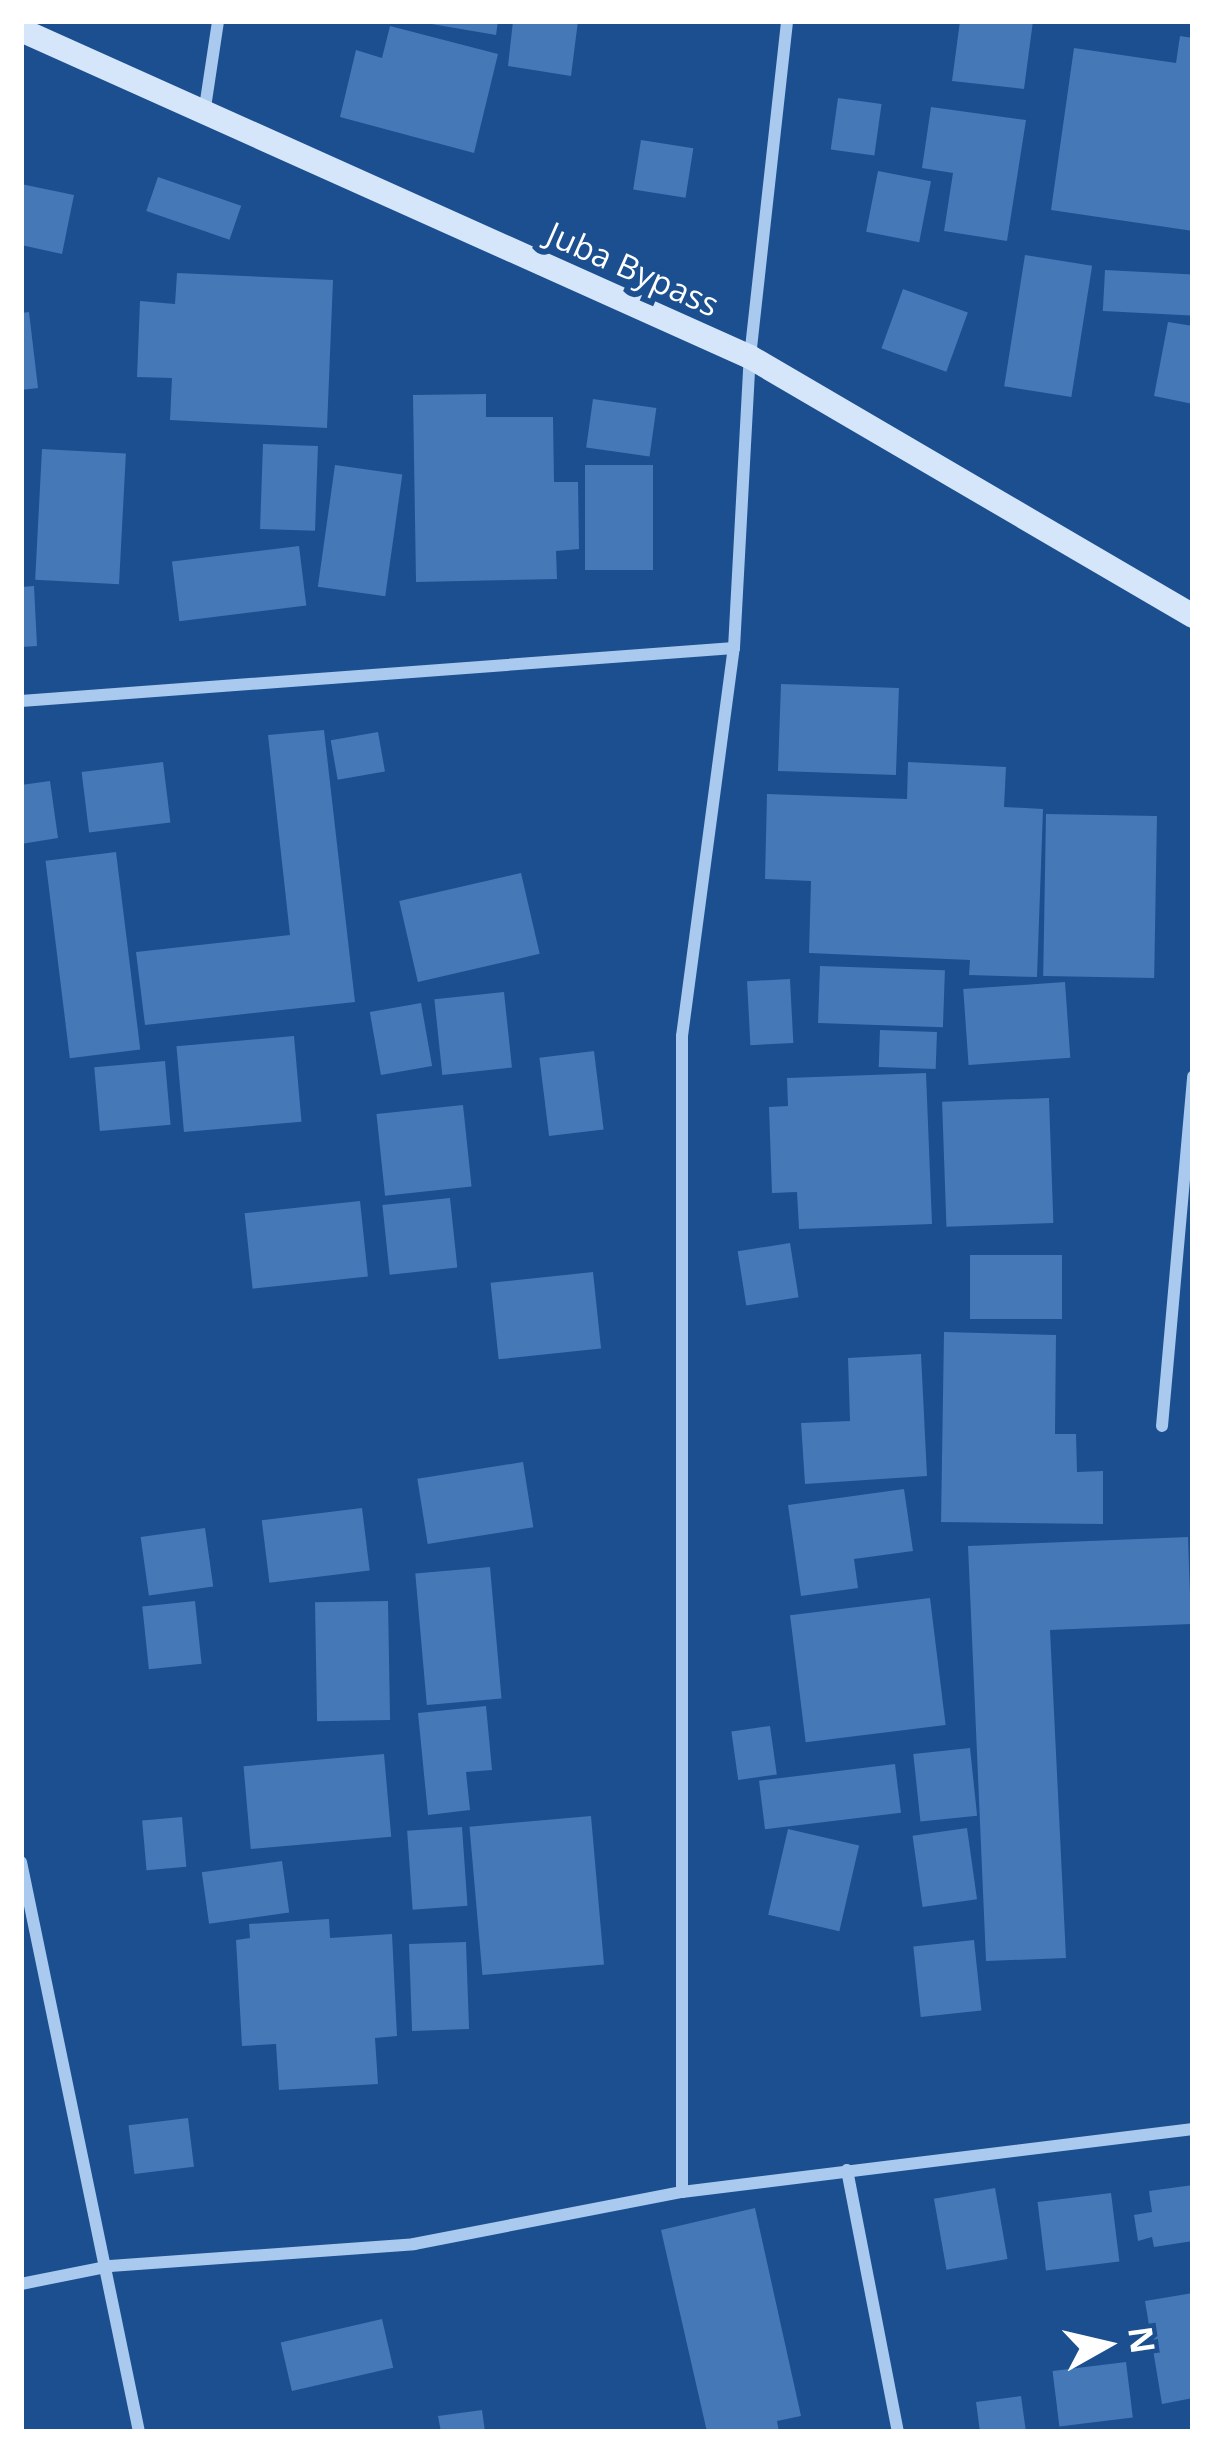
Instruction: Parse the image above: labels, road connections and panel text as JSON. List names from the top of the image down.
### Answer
{
  "streets": {
    "main road": ["Juba Bypass"]
  },
  "north": "right"
}
